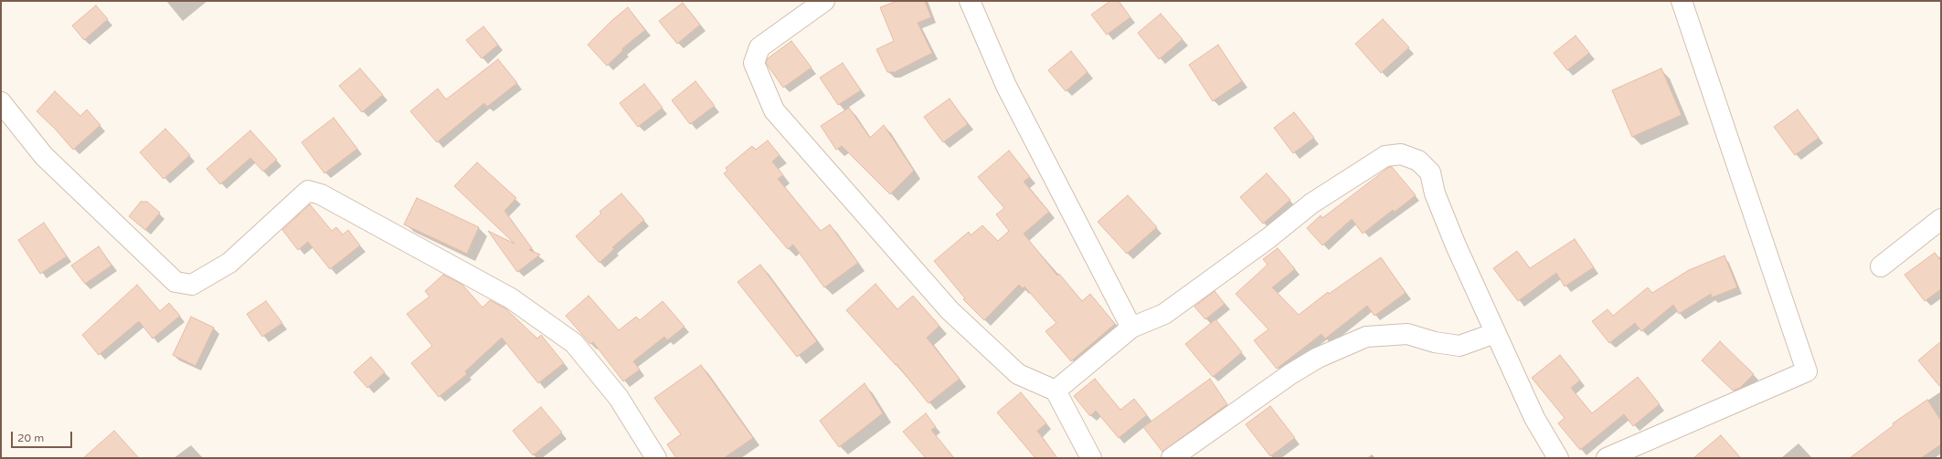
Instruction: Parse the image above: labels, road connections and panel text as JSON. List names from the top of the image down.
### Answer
{
  "scale_bar": "20 m"
}
